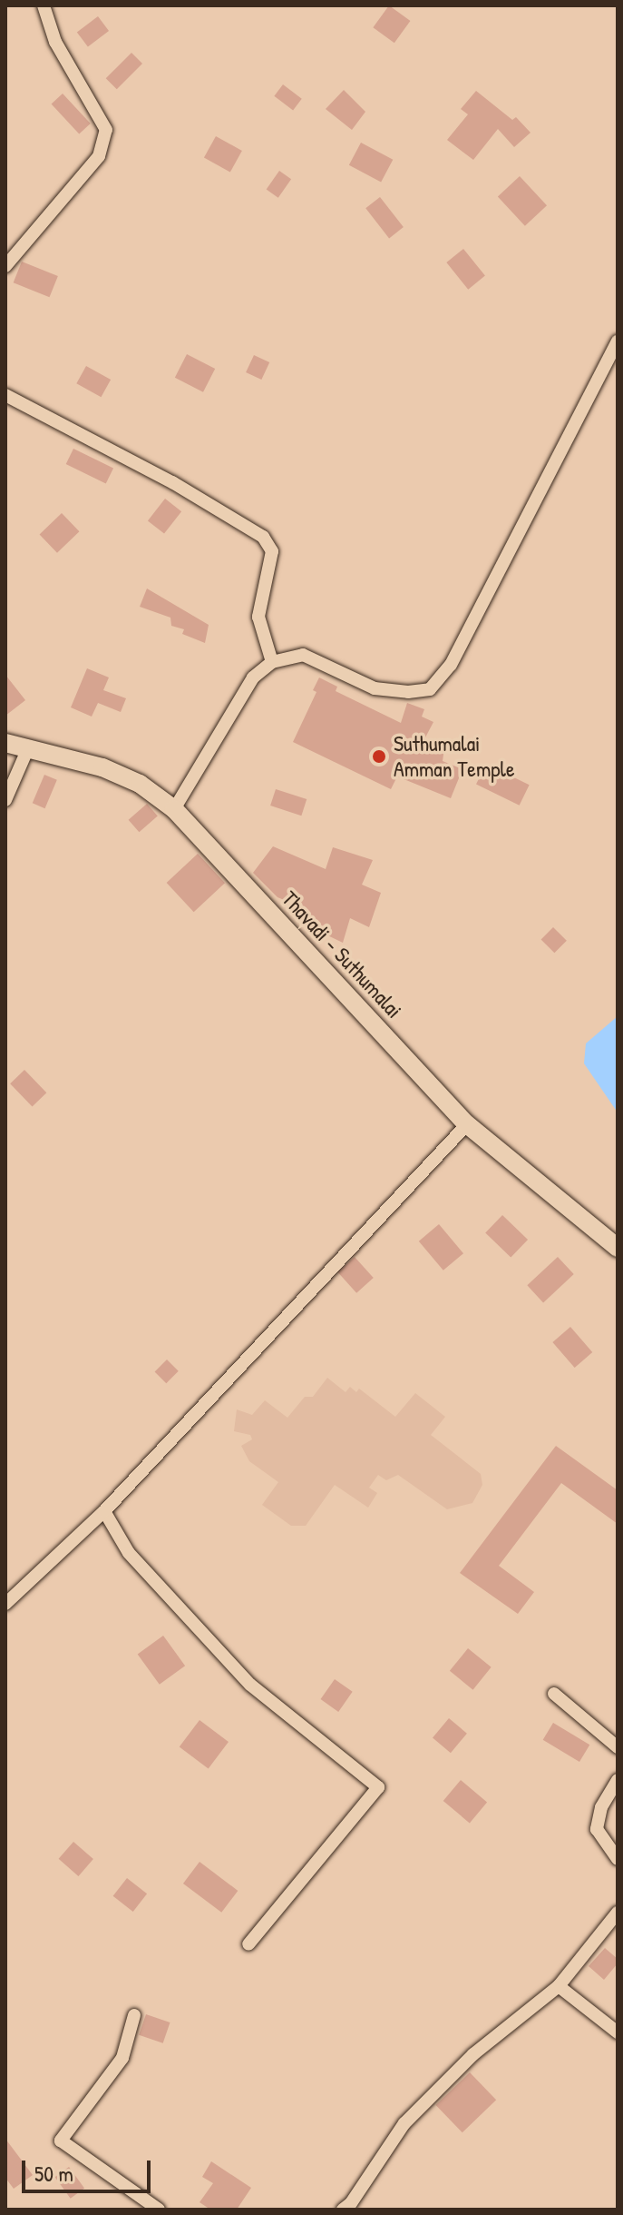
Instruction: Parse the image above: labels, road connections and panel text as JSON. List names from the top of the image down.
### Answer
{
  "streets": {
    "main road": ["Thavadi - Suthumalai"]
  },
  "places": ["Suthumalai Amman Temple"],
  "scale_bar": "50 m"
}
